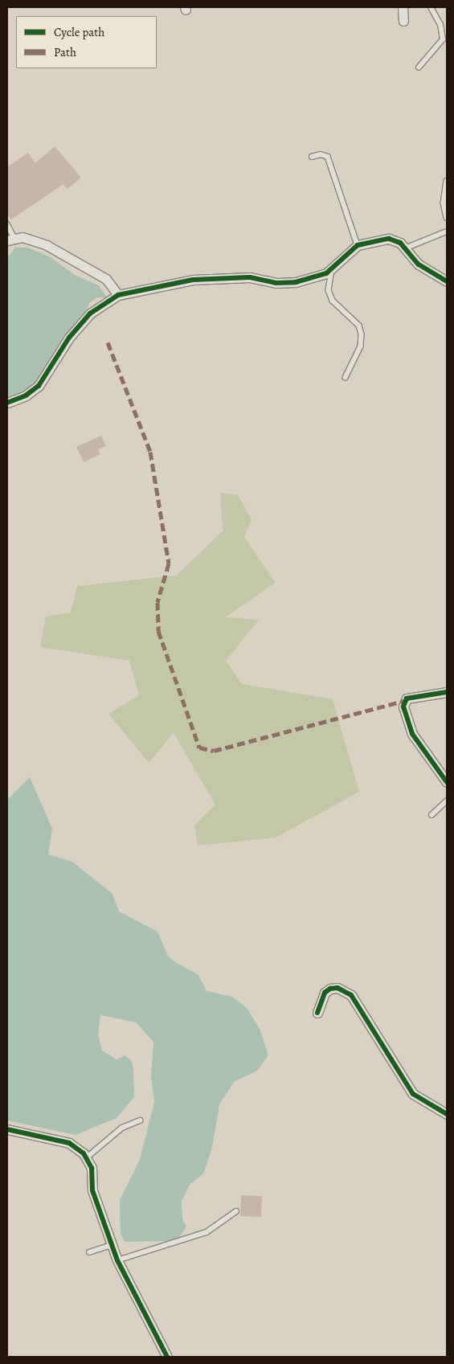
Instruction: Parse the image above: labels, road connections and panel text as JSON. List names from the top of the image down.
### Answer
{
  "legend": ["Cycle path", "Path"]
}
